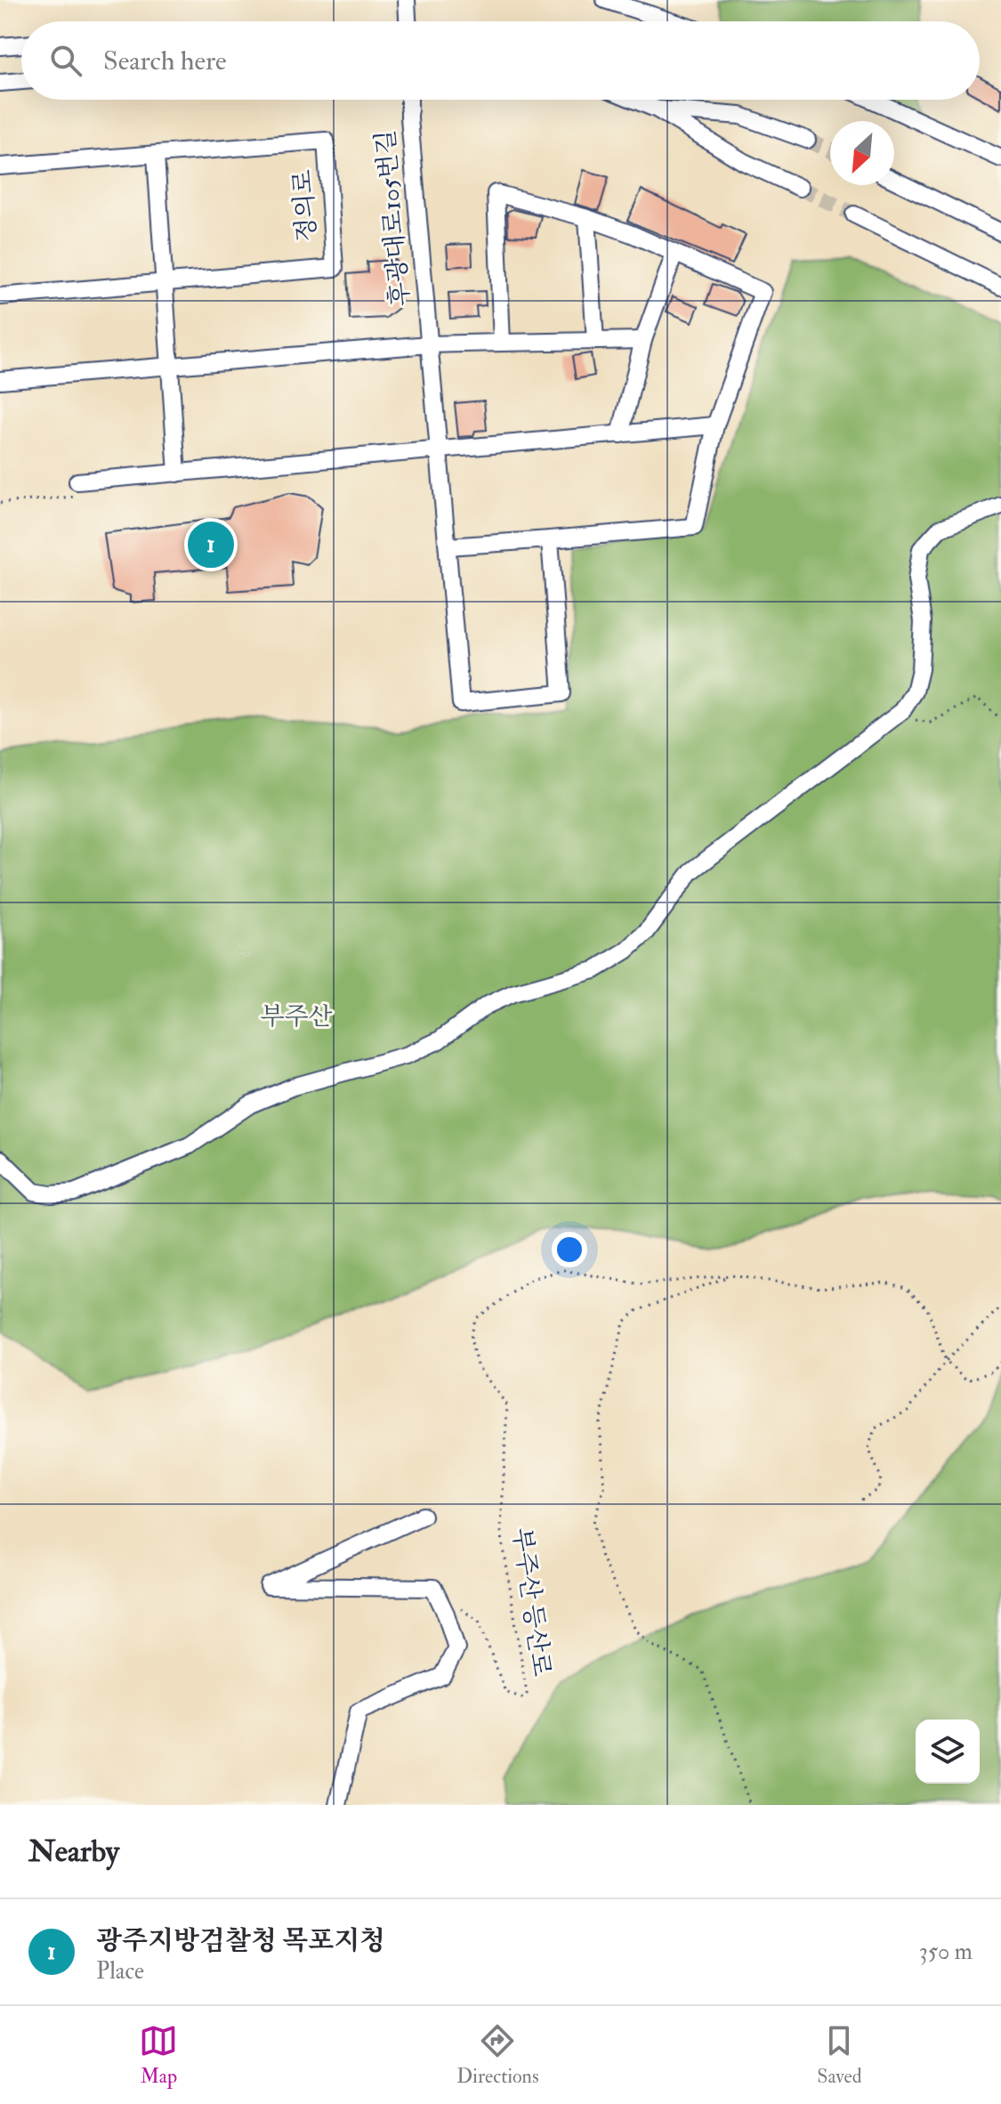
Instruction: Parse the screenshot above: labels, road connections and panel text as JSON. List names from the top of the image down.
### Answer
{
  "streets": {
    "street": ["정의로", "후광대로105번길"],
    "path": ["부주산 등산로"]
  },
  "parks": ["부주산"],
  "north": "bottom left",
  "page": {
    "search": "Search here",
    "pins": "1",
    "heading": "Nearby",
    "list": [
      {
        "mark": "1",
        "name": "광주지방검찰청 목포지청",
        "note": "Place",
        "value": "350 m"
      }
    ],
    "nav": ["Map", "Directions", "Saved"]
  }
}
